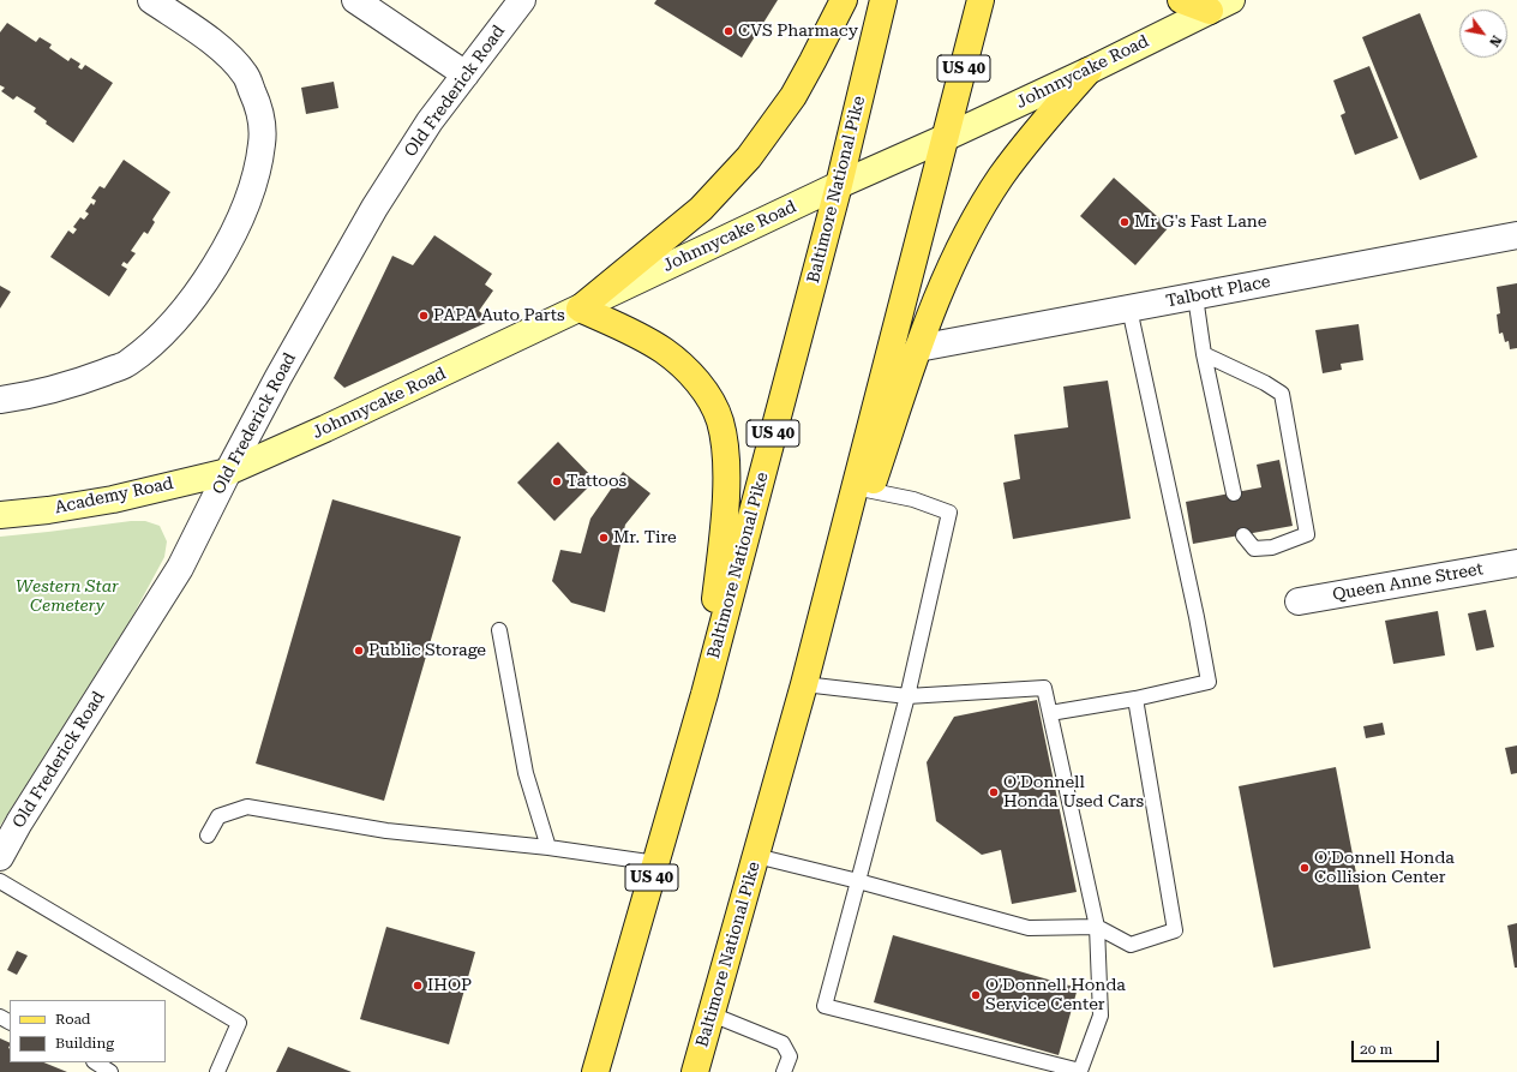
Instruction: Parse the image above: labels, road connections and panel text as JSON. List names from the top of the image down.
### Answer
{
  "streets": {
    "main road": [
      "US 40",
      "Johnnycake Road",
      "Baltimore National Pike",
      "Academy Road"
    ],
    "street": ["Old Frederick Road", "Talbott Place", "Queen Anne Street"]
  },
  "crossings": [
    ["US 40", "Johnnycake Road"],
    ["US 40", "Baltimore National Pike"],
    ["Johnnycake Road", "Old Frederick Road"],
    ["Johnnycake Road", "Baltimore National Pike"],
    ["Johnnycake Road", "Academy Road"],
    ["Old Frederick Road", "Academy Road"]
  ],
  "parks": ["Western Star Cemetery"],
  "places": [
    "CVS Pharmacy",
    "Mr G's Fast Lane",
    "PAPA Auto Parts",
    "Tattoos",
    "Mr. Tire",
    "Public Storage",
    "O'Donnell Honda Used Cars",
    "O'Donnell Honda Collision Center",
    "IHOP",
    "O'Donnell Honda Service Center"
  ],
  "legend": ["Road", "Building"],
  "scale_bar": "20 m",
  "north": "bottom right"
}
